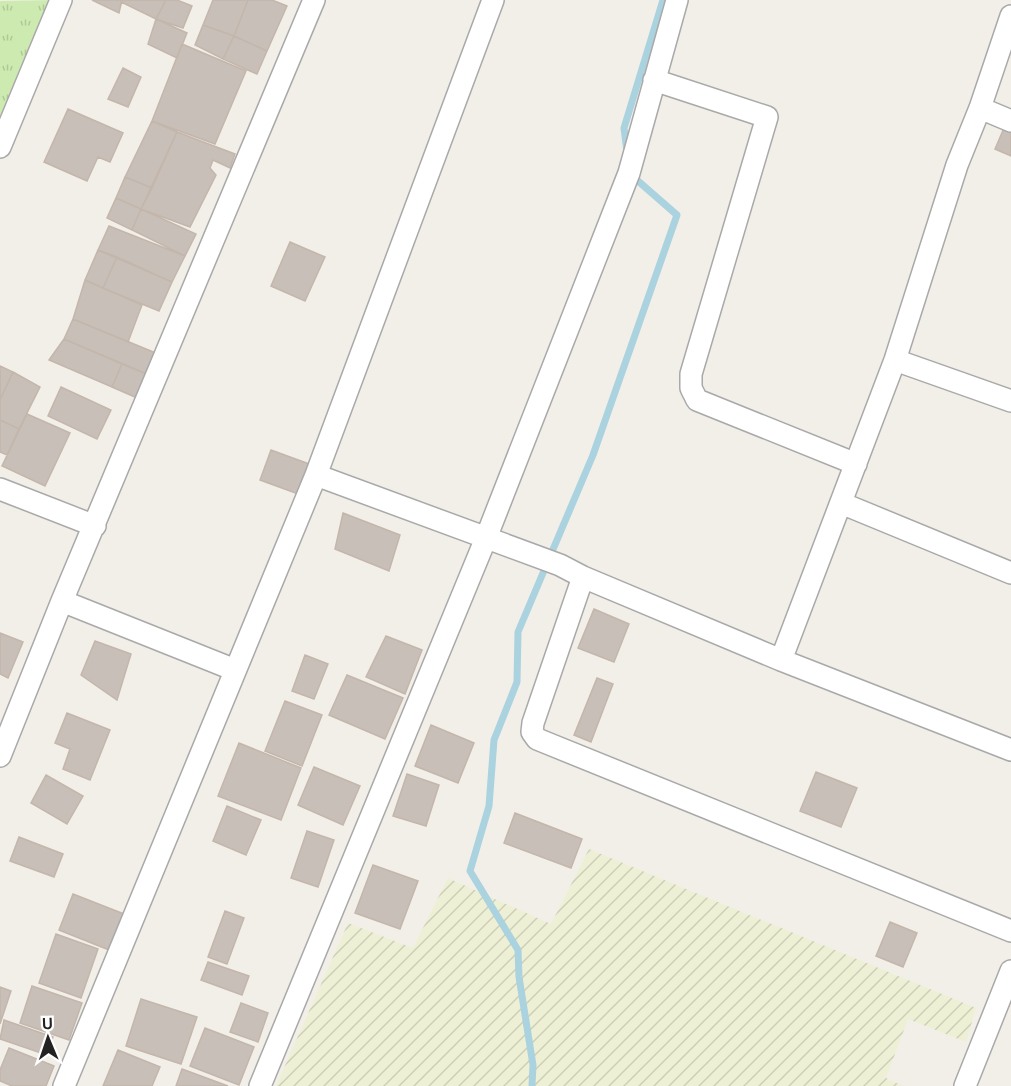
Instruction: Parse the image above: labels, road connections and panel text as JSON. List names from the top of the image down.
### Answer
{
  "north": "top"
}
